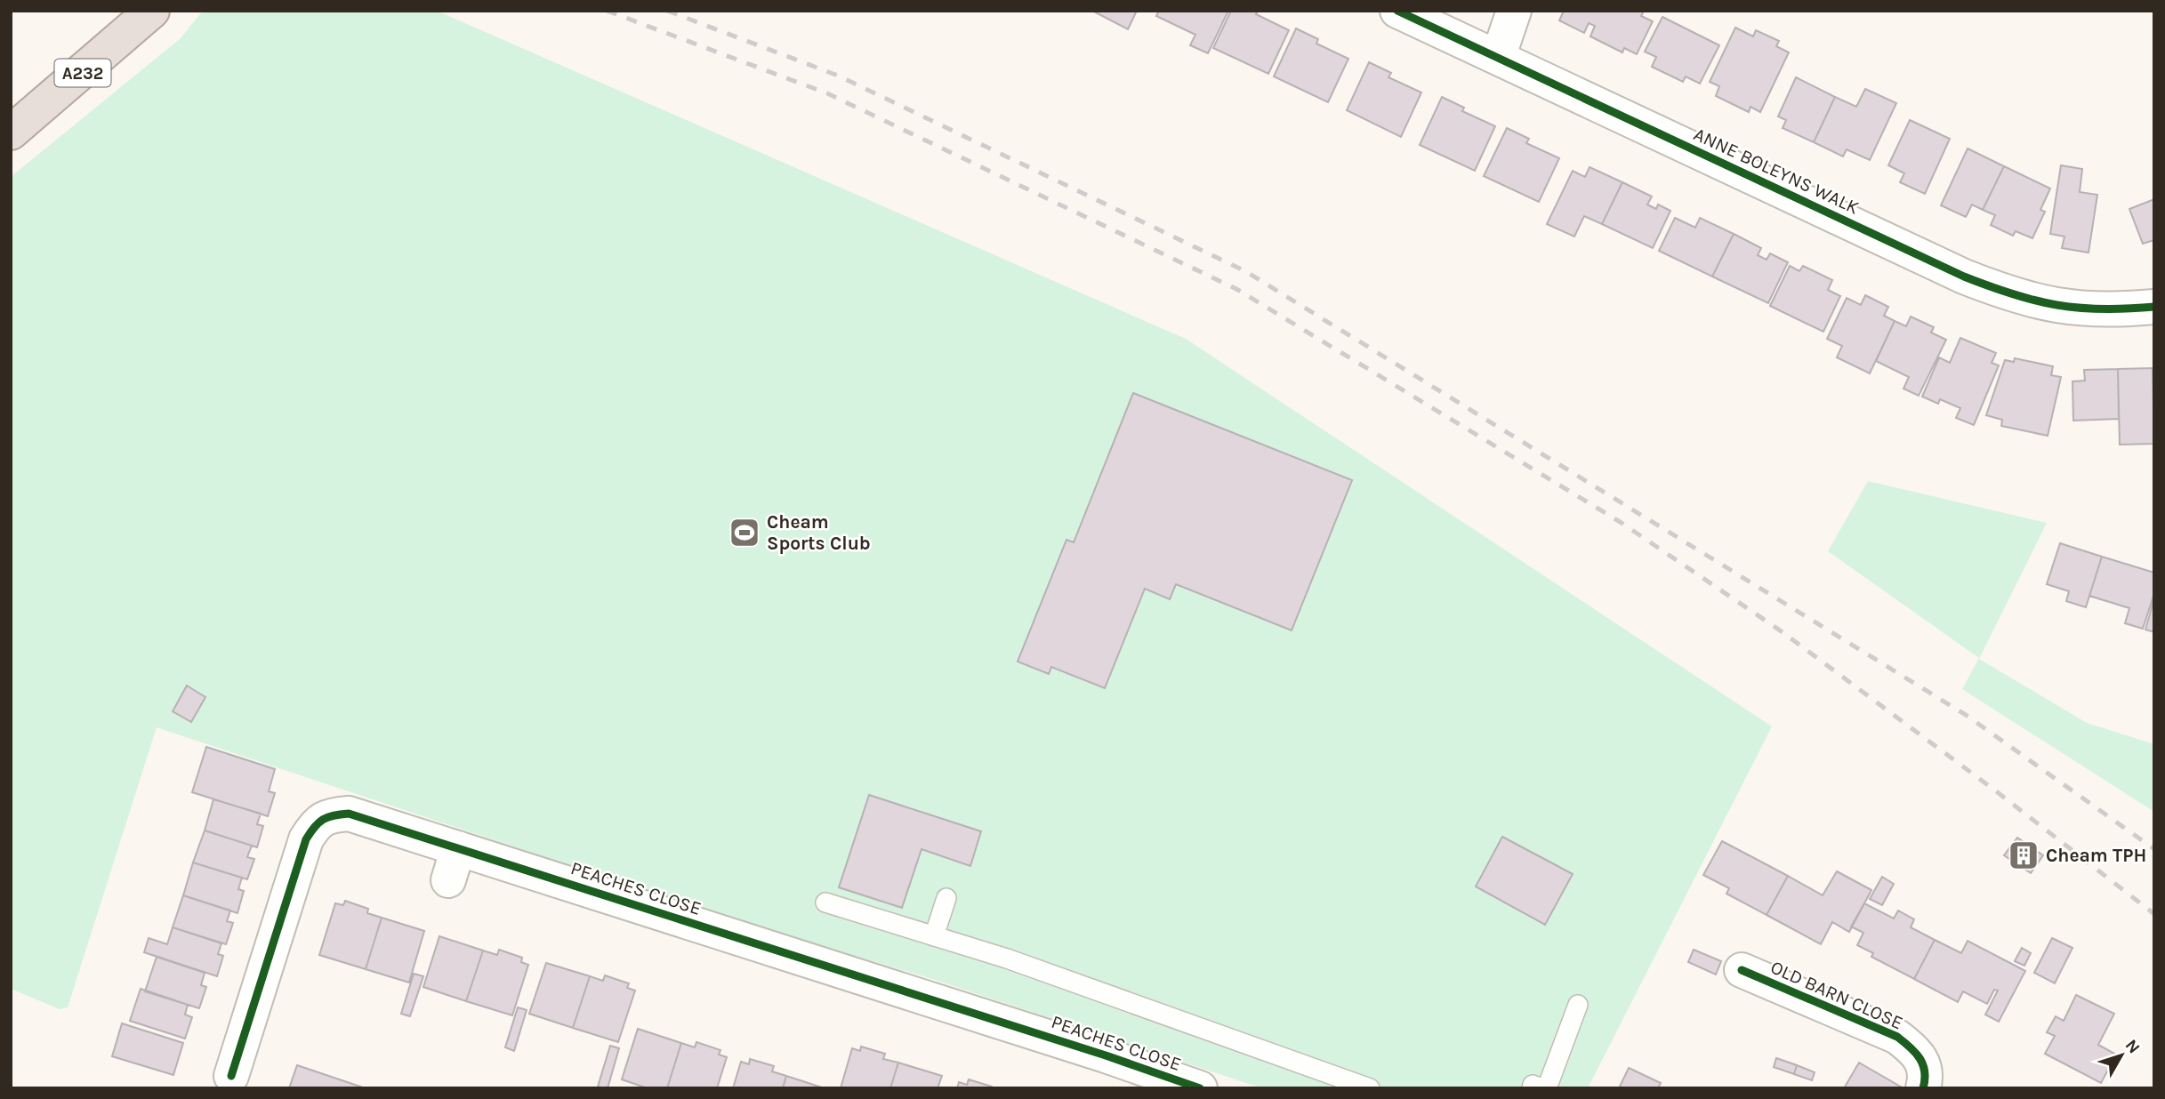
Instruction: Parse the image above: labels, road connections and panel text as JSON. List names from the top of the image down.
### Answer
{
  "streets": {
    "highway": ["A232"],
    "street": ["ANNE BOLEYNS WALK", "PEACHES CLOSE", "OLD BARN CLOSE"]
  },
  "places": {
    "sports": ["Cheam Sports Club"],
    "building": ["Cheam TPH"]
  },
  "north": "top right"
}
